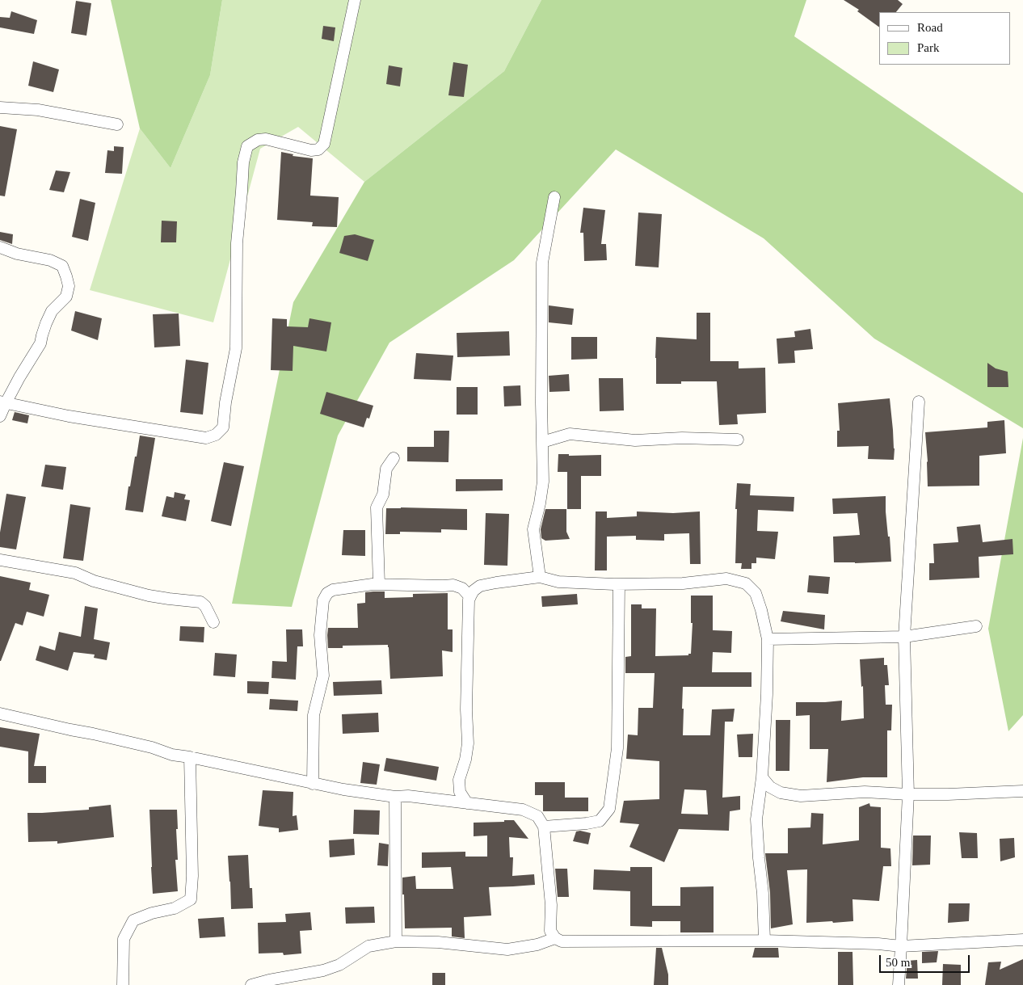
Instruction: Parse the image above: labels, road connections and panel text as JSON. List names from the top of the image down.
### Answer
{
  "legend": ["Road", "Park"],
  "scale_bar": "50 m"
}
